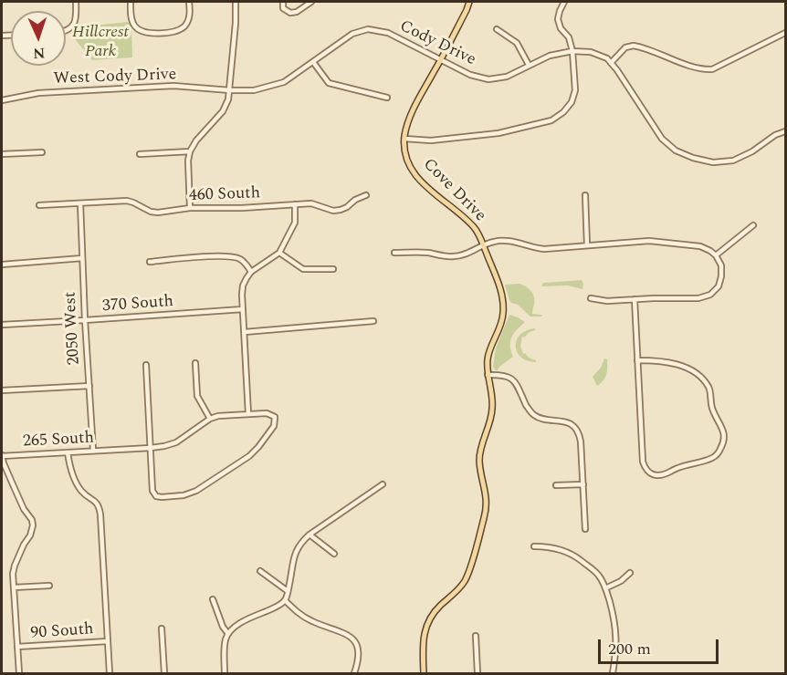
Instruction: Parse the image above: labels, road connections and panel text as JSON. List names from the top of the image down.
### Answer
{
  "streets": {
    "main road": ["Cove Drive"],
    "street": [
      "Cody Drive",
      "West Cody Drive",
      "460 South",
      "370 South",
      "2050 West",
      "265 South",
      "90 South"
    ]
  },
  "crossings": [
    ["Cody Drive", "West Cody Drive"],
    ["Cody Drive", "Cove Drive"],
    ["460 South", "2050 West"],
    ["370 South", "2050 West"],
    ["2050 West", "265 South"]
  ],
  "parks": ["Hillcrest Park"],
  "scale_bar": "200 m",
  "north": "bottom"
}
